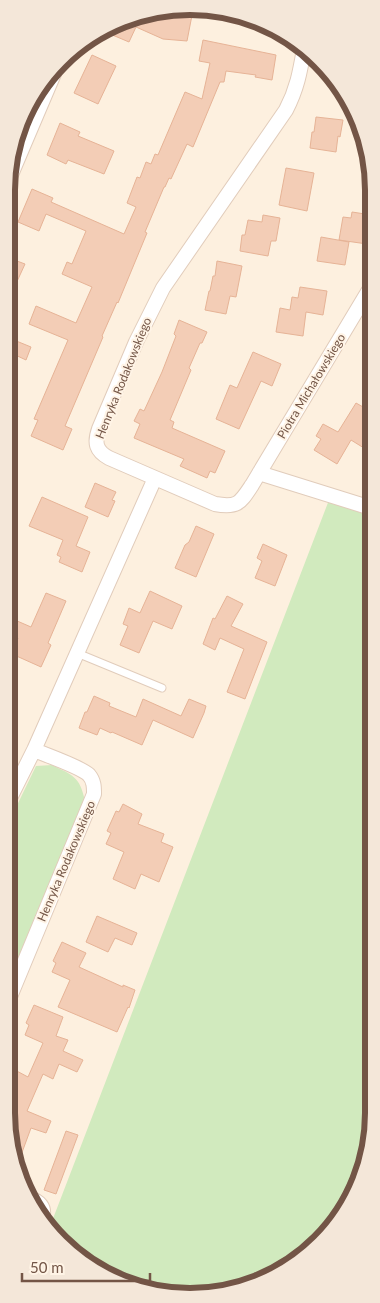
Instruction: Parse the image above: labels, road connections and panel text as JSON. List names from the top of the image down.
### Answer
{
  "streets": {
    "street": ["Henryka Rodakowskiego", "Piotra Michałowskiego"]
  },
  "crossings": [
    ["Henryka Rodakowskiego", "Piotra Michałowskiego"]
  ],
  "scale_bar": "50 m"
}
